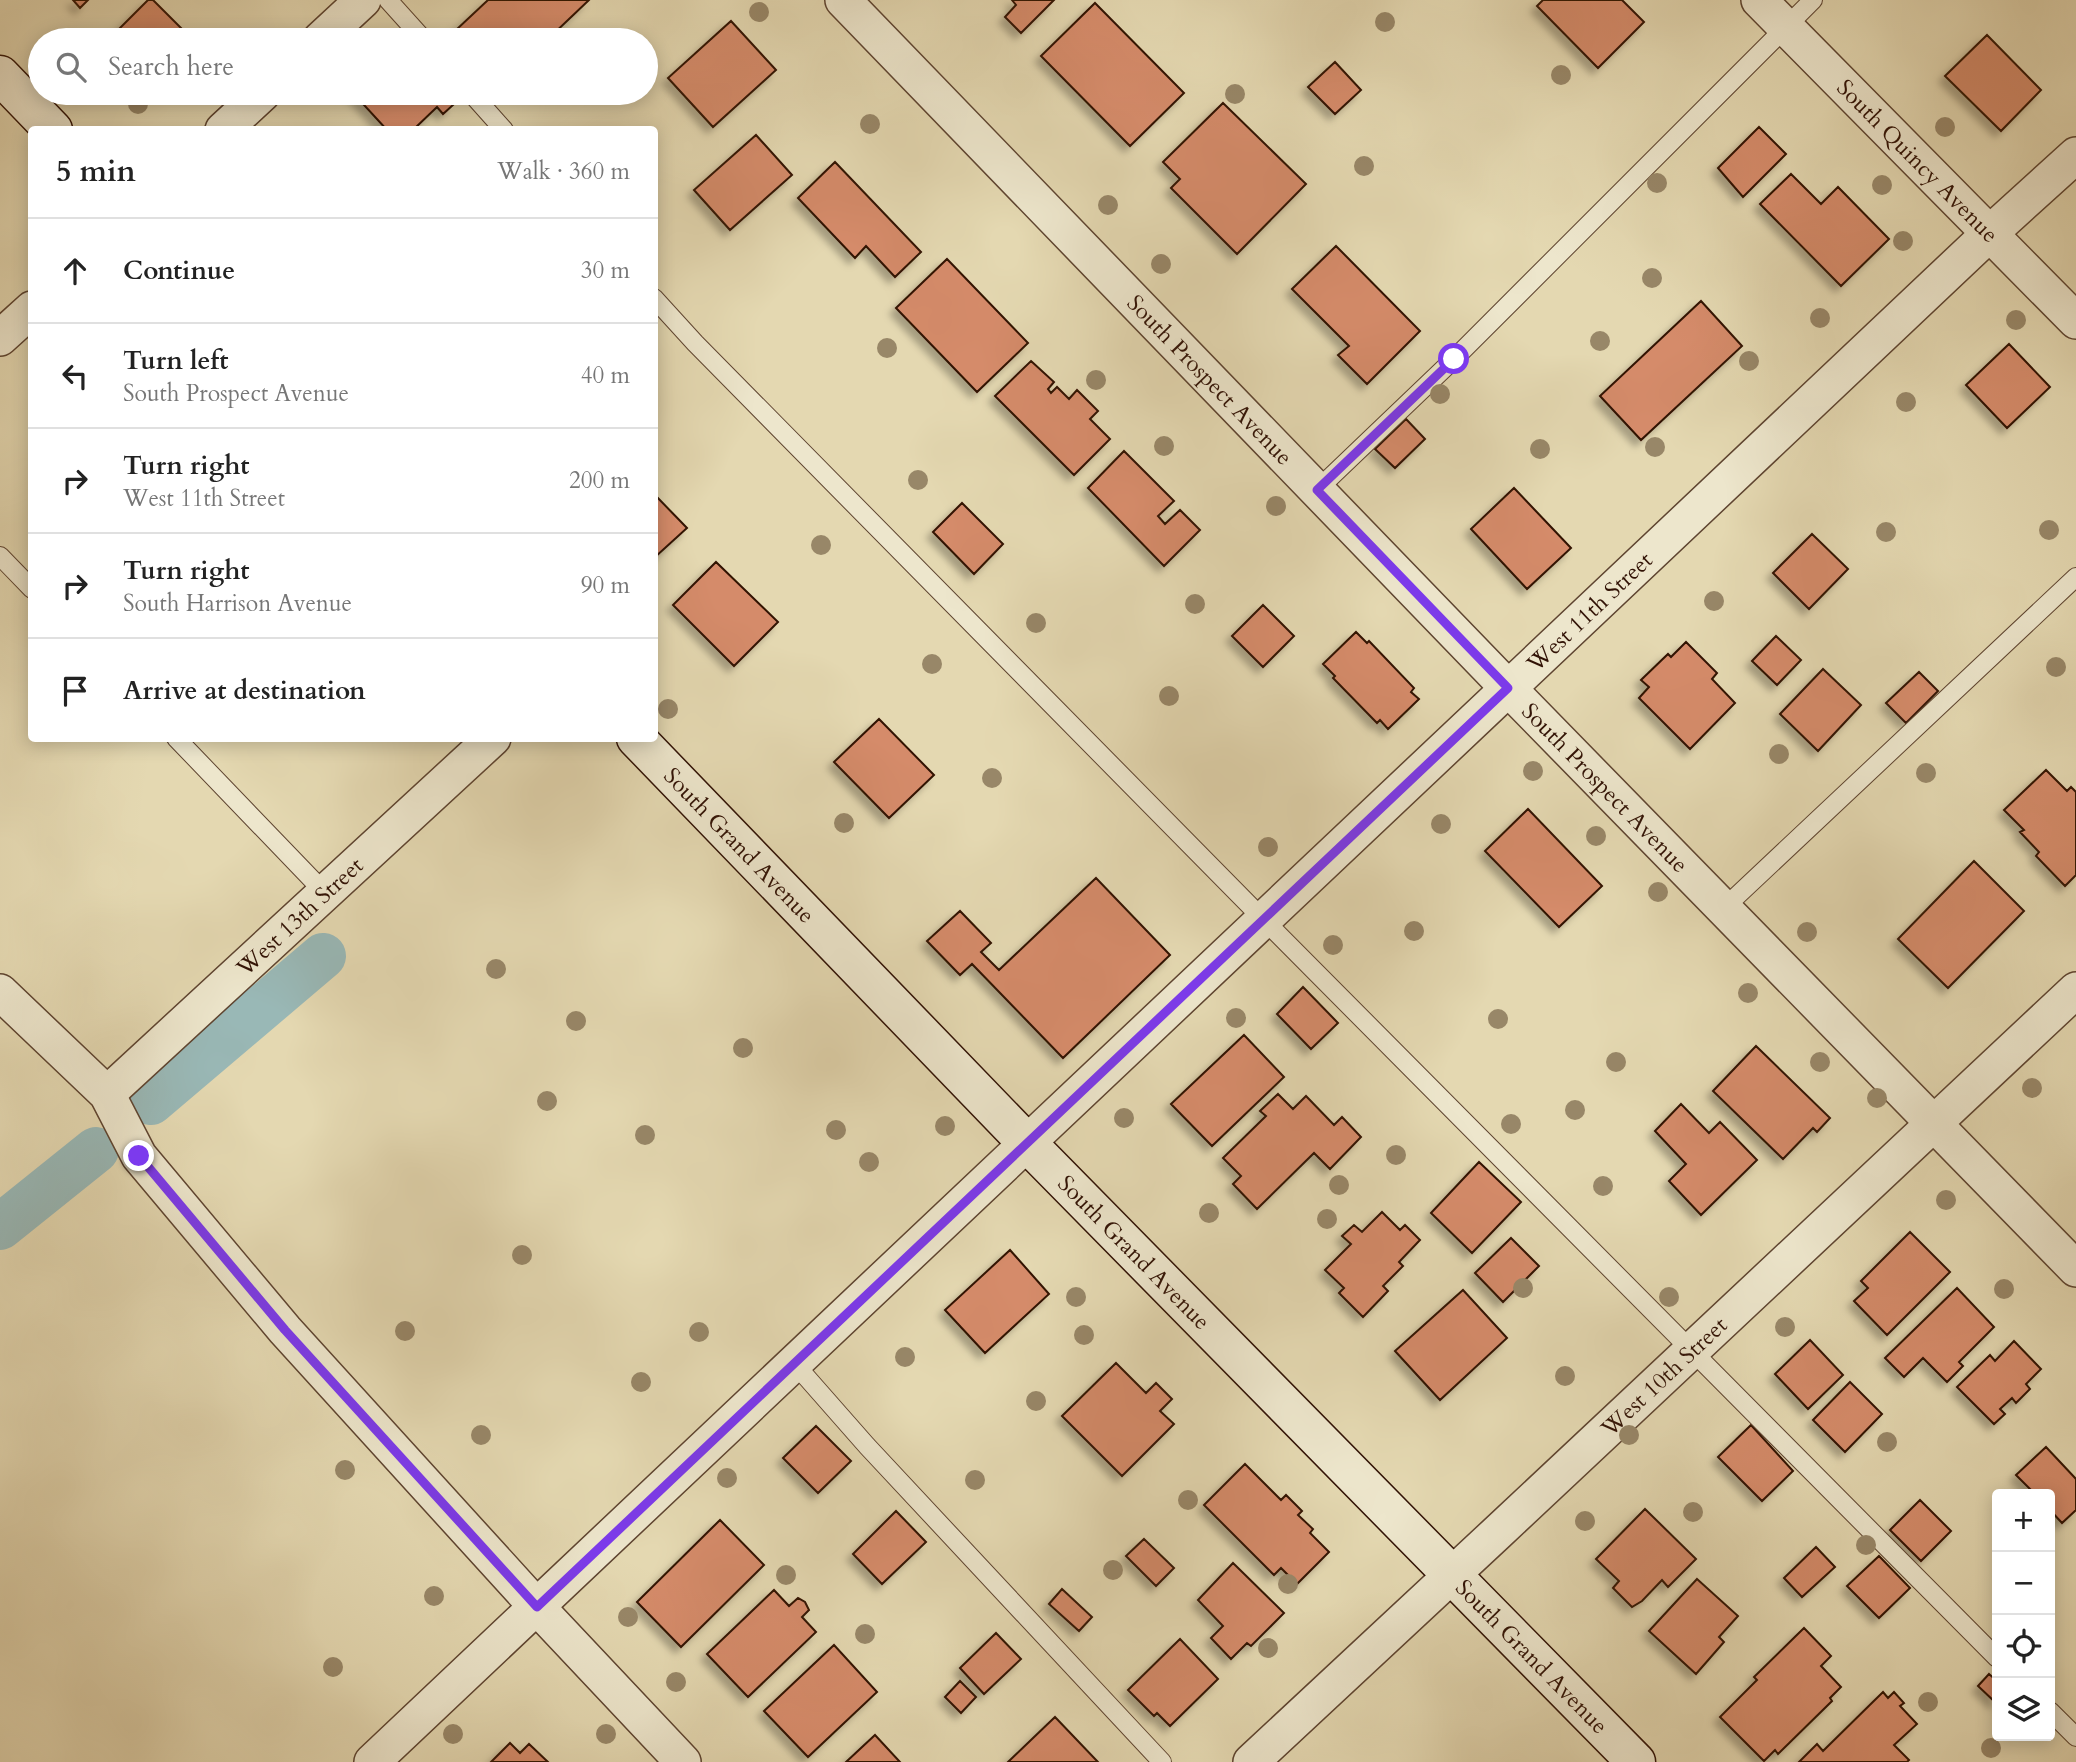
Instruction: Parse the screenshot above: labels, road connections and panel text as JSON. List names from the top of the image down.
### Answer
{
  "streets": {
    "street": [
      "South Quincy Avenue",
      "South Prospect Avenue",
      "West 11th Street",
      "South Grand Avenue",
      "West 13th Street",
      "West 10th Street"
    ]
  },
  "crossings": [
    ["South Quincy Avenue", "West 11th Street"],
    ["South Prospect Avenue", "West 11th Street"],
    ["South Prospect Avenue", "West 10th Street"],
    ["West 11th Street", "South Grand Avenue"],
    ["South Grand Avenue", "West 10th Street"]
  ],
  "page": {
    "search": "Search here",
    "heading": ["5 min", "Walk · 360 m"],
    "list": [
      ["Continue", "30 m"],
      ["Turn left", "South Prospect Avenue", "40 m"],
      ["Turn right", "West 11th Street", "200 m"],
      ["Turn right", "South Harrison Avenue", "90 m"],
      "Arrive at destination"
    ],
    "map_buttons": ["+", "−"]
  }
}
